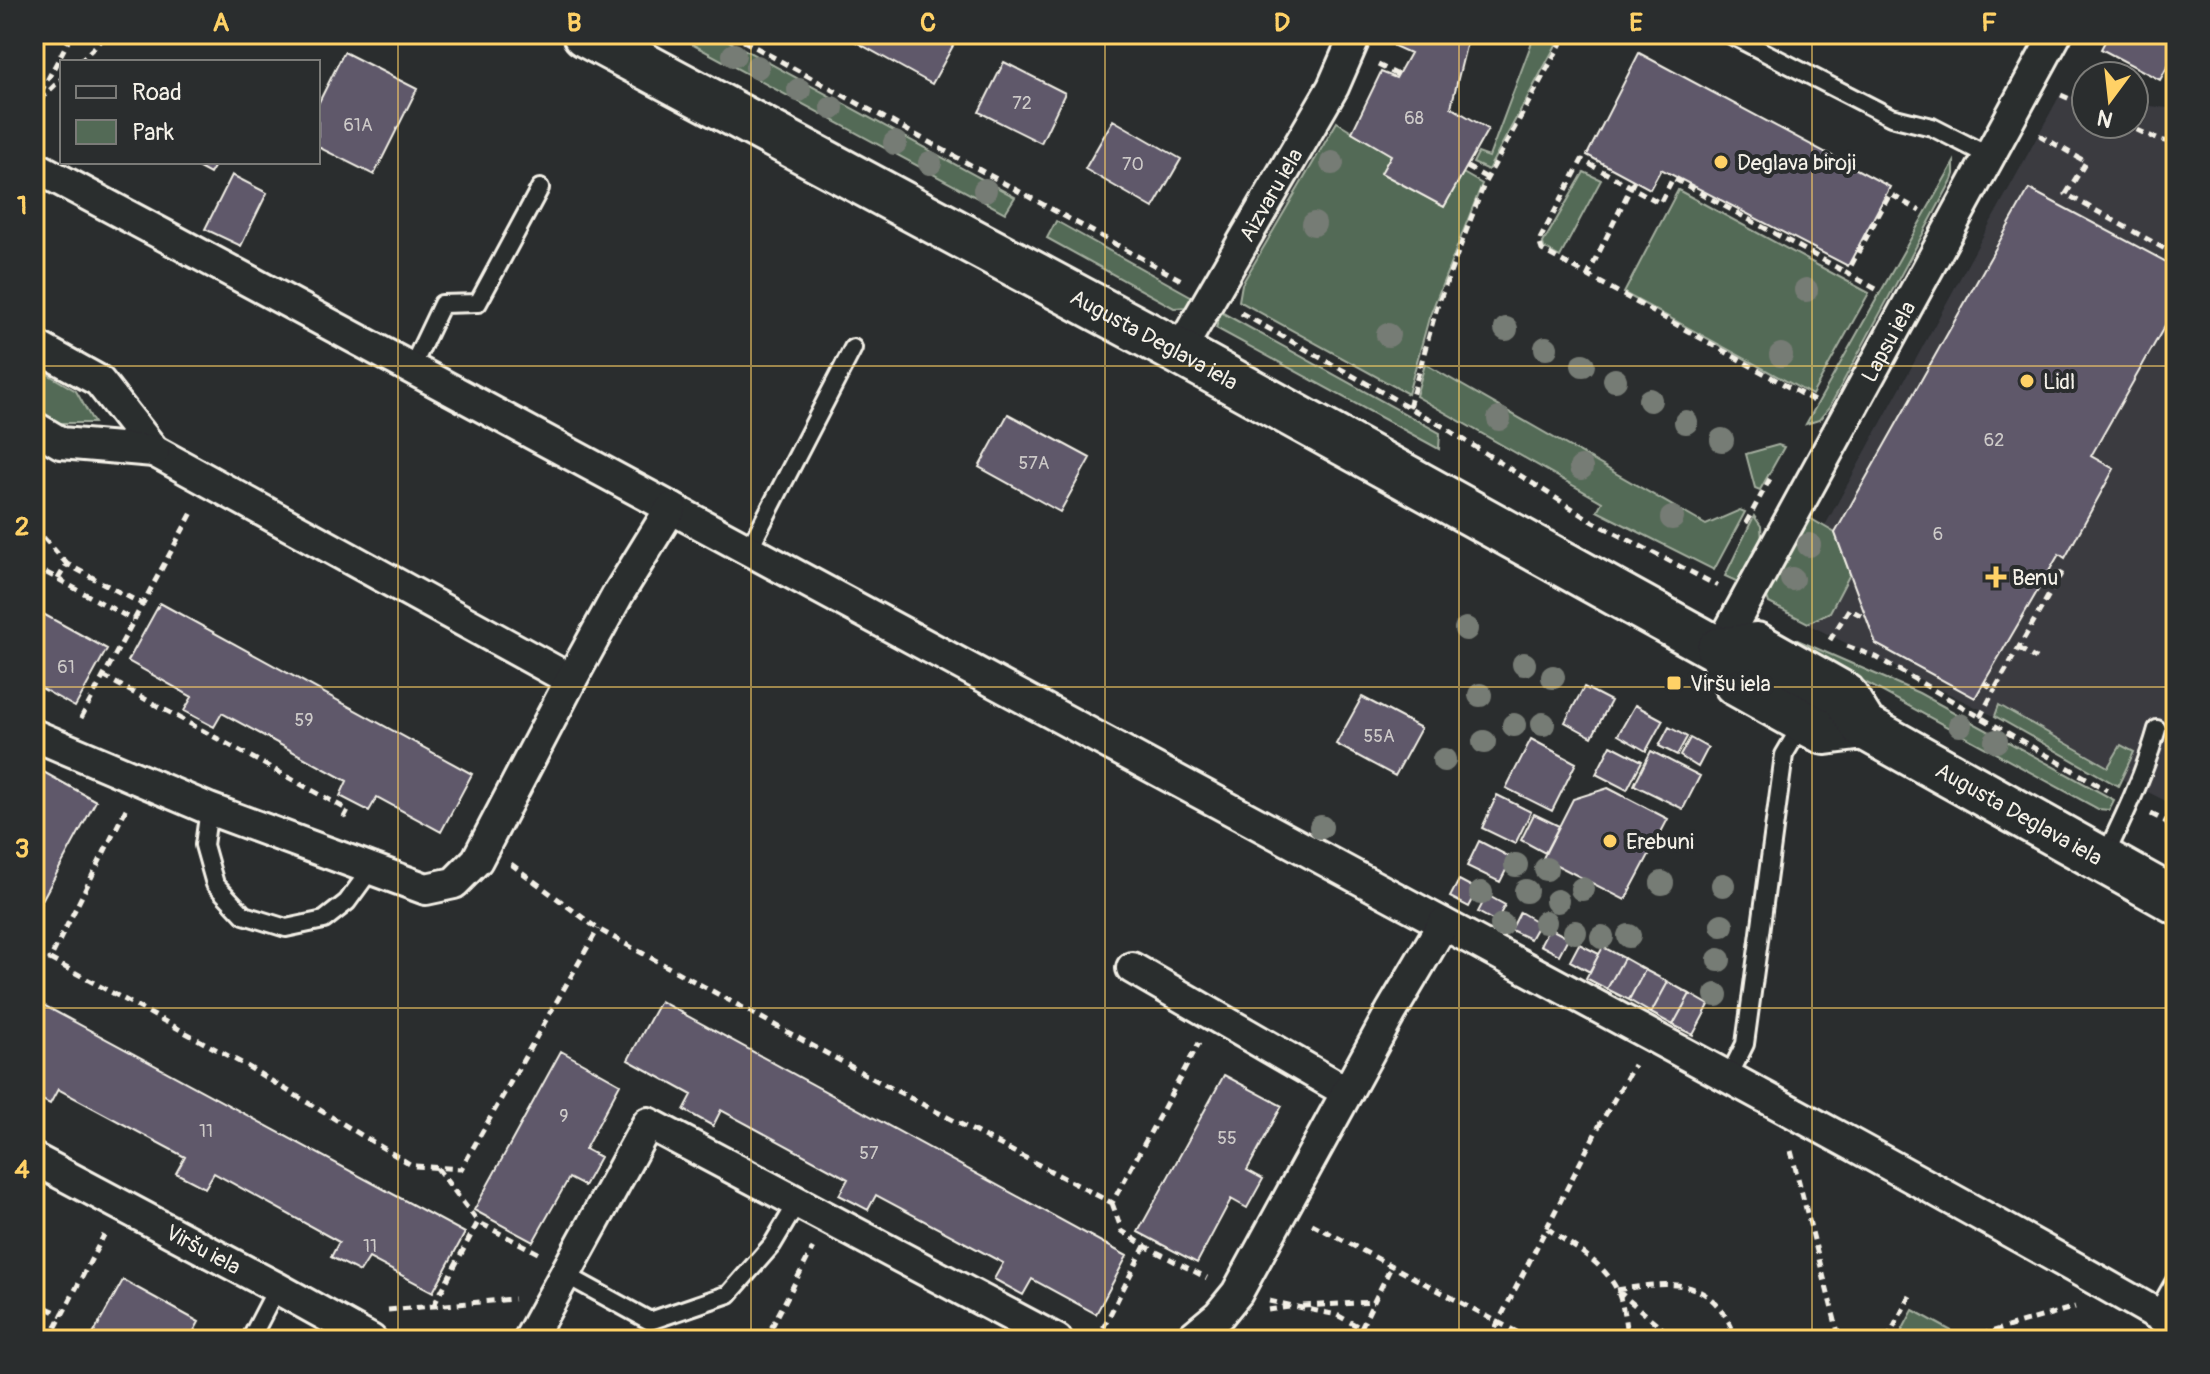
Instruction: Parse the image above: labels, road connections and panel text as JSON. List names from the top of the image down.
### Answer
{
  "streets": {
    "main road": ["Augusta Deglava iela"],
    "street": ["Aizvaru iela", "Lapsu iela", "Viršu iela"]
  },
  "crossings": [
    ["Aizvaru iela", "Augusta Deglava iela"],
    ["Augusta Deglava iela", "Lapsu iela"]
  ],
  "places": {
    "other": ["Deglava biroji", "Lidl", "Erebuni"],
    "health": ["Benu"],
    "transit": ["Viršu iela"]
  },
  "house_numbers": [
    "72",
    "68",
    "61A",
    "70",
    "62",
    "57A",
    "6",
    "61",
    "59",
    "55A",
    "9",
    "11",
    "55",
    "57",
    "11"
  ],
  "legend": ["Road", "Park"],
  "north": "bottom",
  "grid": {
    "columns": [
      "A",
      "B",
      "C",
      "D",
      "E",
      "F"
    ],
    "rows": [
      "1",
      "2",
      "3",
      "4"
    ]
  }
}
